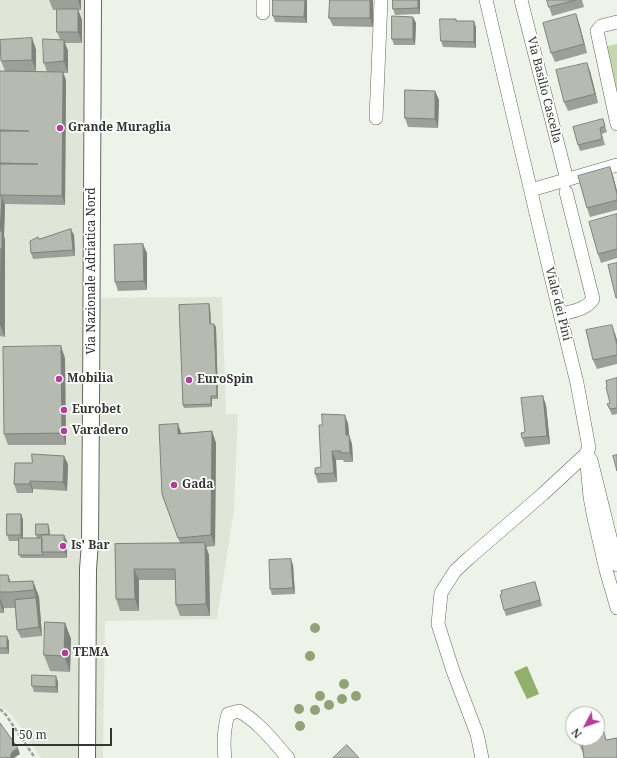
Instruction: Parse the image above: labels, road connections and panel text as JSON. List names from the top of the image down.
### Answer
{
  "streets": {
    "main road": ["Via Nazionale Adriatica Nord"],
    "street": ["Via Basilio Cascella", "Viale dei Pini"]
  },
  "crossings": [
    ["Via Basilio Cascella", "Viale dei Pini"]
  ],
  "places": [
    "Grande Muraglia",
    "Mobilia",
    "EuroSpin",
    "Eurobet",
    "Varadero",
    "Gada",
    "Is' Bar",
    "TEMA"
  ],
  "scale_bar": "50 m",
  "north": "bottom left"
}
